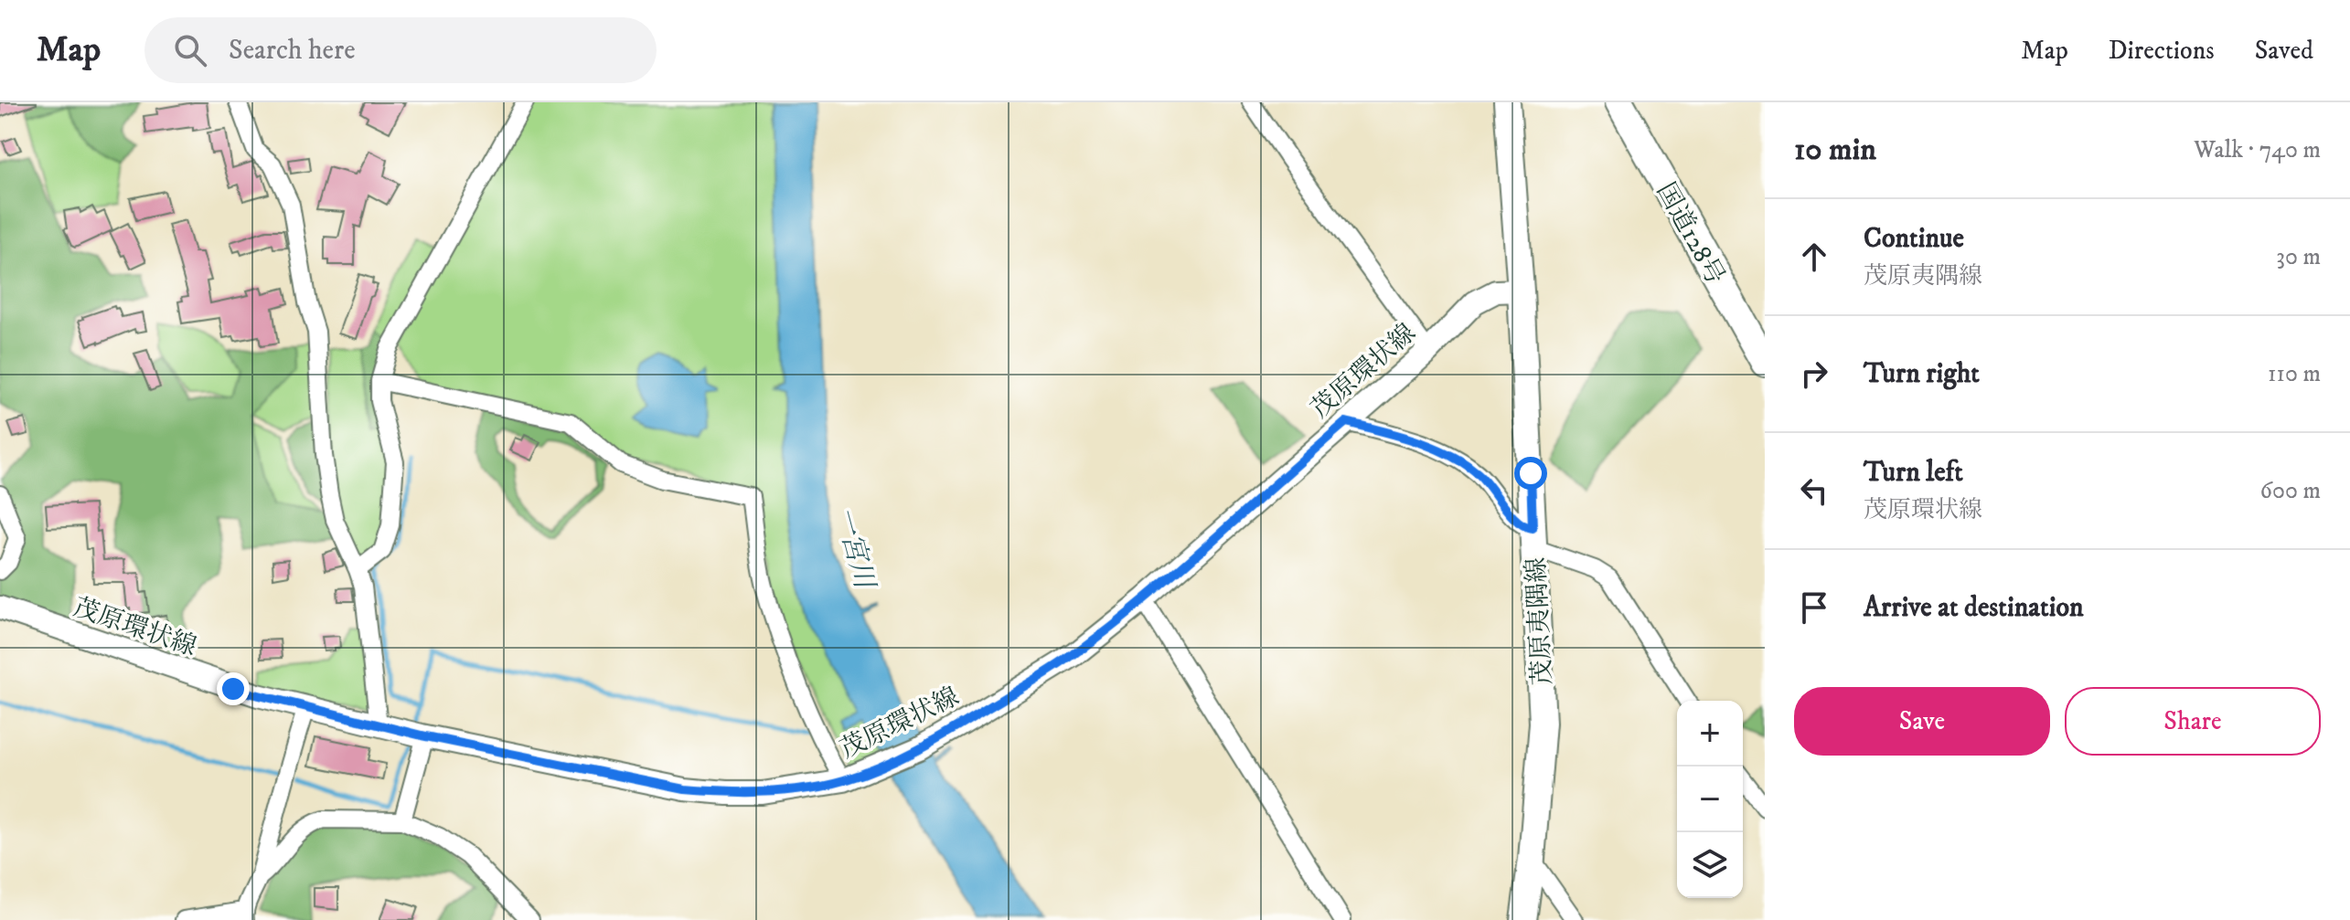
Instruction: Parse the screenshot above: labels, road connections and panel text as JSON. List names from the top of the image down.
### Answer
{
  "streets": {
    "highway": ["国道128号"],
    "main road": ["茂原環状線", "茂原夷隅線"]
  },
  "crossings": [
    ["茂原環状線", "茂原夷隅線"]
  ],
  "water": ["一宮川"],
  "page": {
    "header": "Map",
    "search": "Search here",
    "nav": ["Map", "Directions", "Saved"],
    "heading": ["10 min", "Walk · 740 m"],
    "list": [
      ["Continue", "茂原夷隅線", "30 m"],
      ["Turn right", "110 m"],
      ["Turn left", "茂原環状線", "600 m"],
      "Arrive at destination"
    ],
    "buttons": ["Save", "Share"],
    "map_buttons": ["+", "−"]
  }
}
